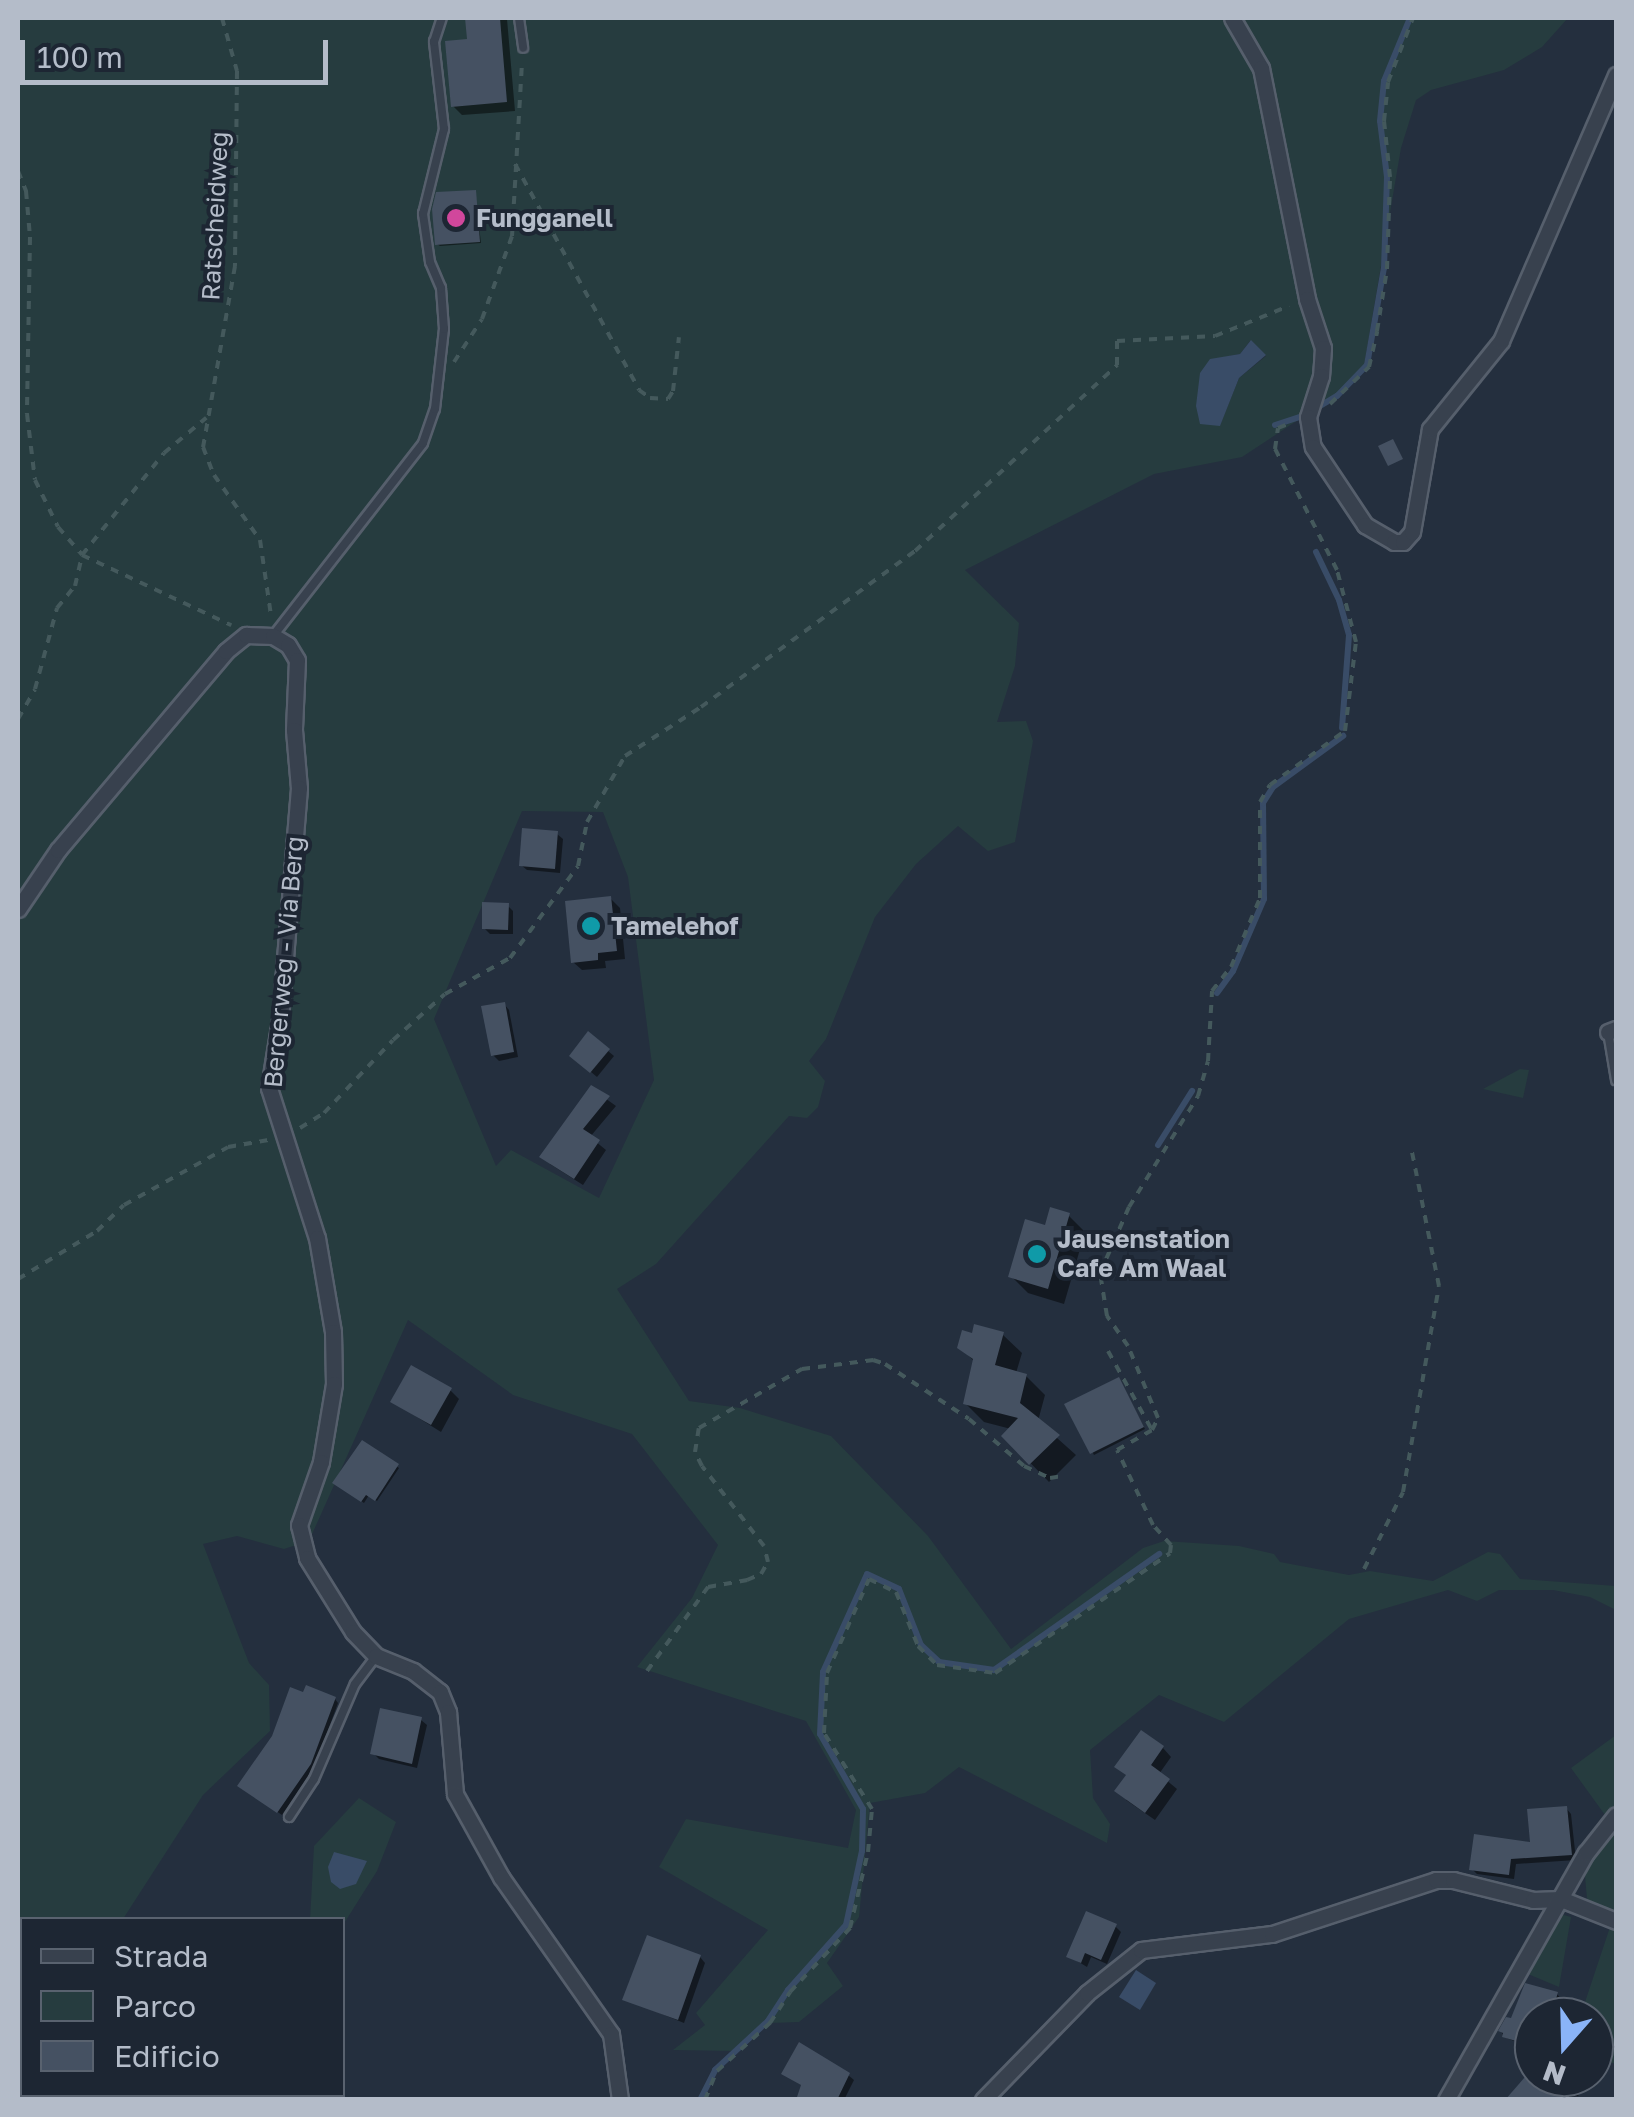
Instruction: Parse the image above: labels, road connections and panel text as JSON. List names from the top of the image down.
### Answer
{
  "streets": {
    "street": ["Bergerweg - Via Berg"],
    "path": ["Ratscheidweg"]
  },
  "crossings": [
    ["Ratscheidweg", "Bergerweg - Via Berg"]
  ],
  "places": ["Fungganell", "Tamelehof", "Jausenstation Cafe Am Waal"],
  "legend": ["Strada", "Parco", "Edificio"],
  "scale_bar": "100 m",
  "north": "bottom"
}
